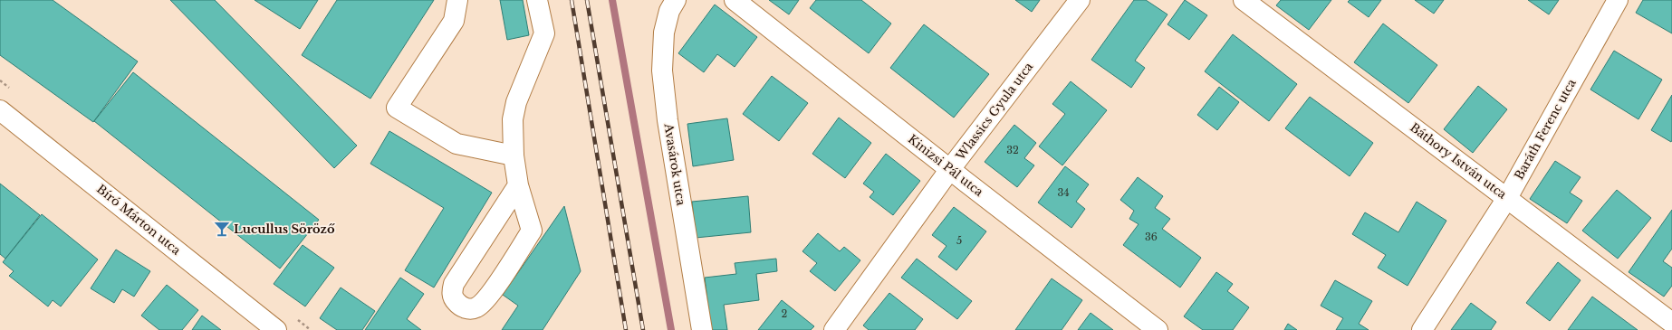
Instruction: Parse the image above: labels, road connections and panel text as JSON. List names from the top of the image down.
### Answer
{
  "streets": {
    "street": [
      "Wlassics Gyula utca",
      "Baráth Ferenc utca",
      "Báthory István utca",
      "Avasárok utca",
      "Kinizsi Pál utca",
      "Bíró Márton utca"
    ]
  },
  "crossings": [
    ["Wlassics Gyula utca", "Kinizsi Pál utca"],
    ["Baráth Ferenc utca", "Báthory István utca"]
  ],
  "places": {
    "bar": ["Lucullus Söröző"]
  },
  "house_numbers": [
    "32",
    "34",
    "36",
    "5",
    "2"
  ]
}
